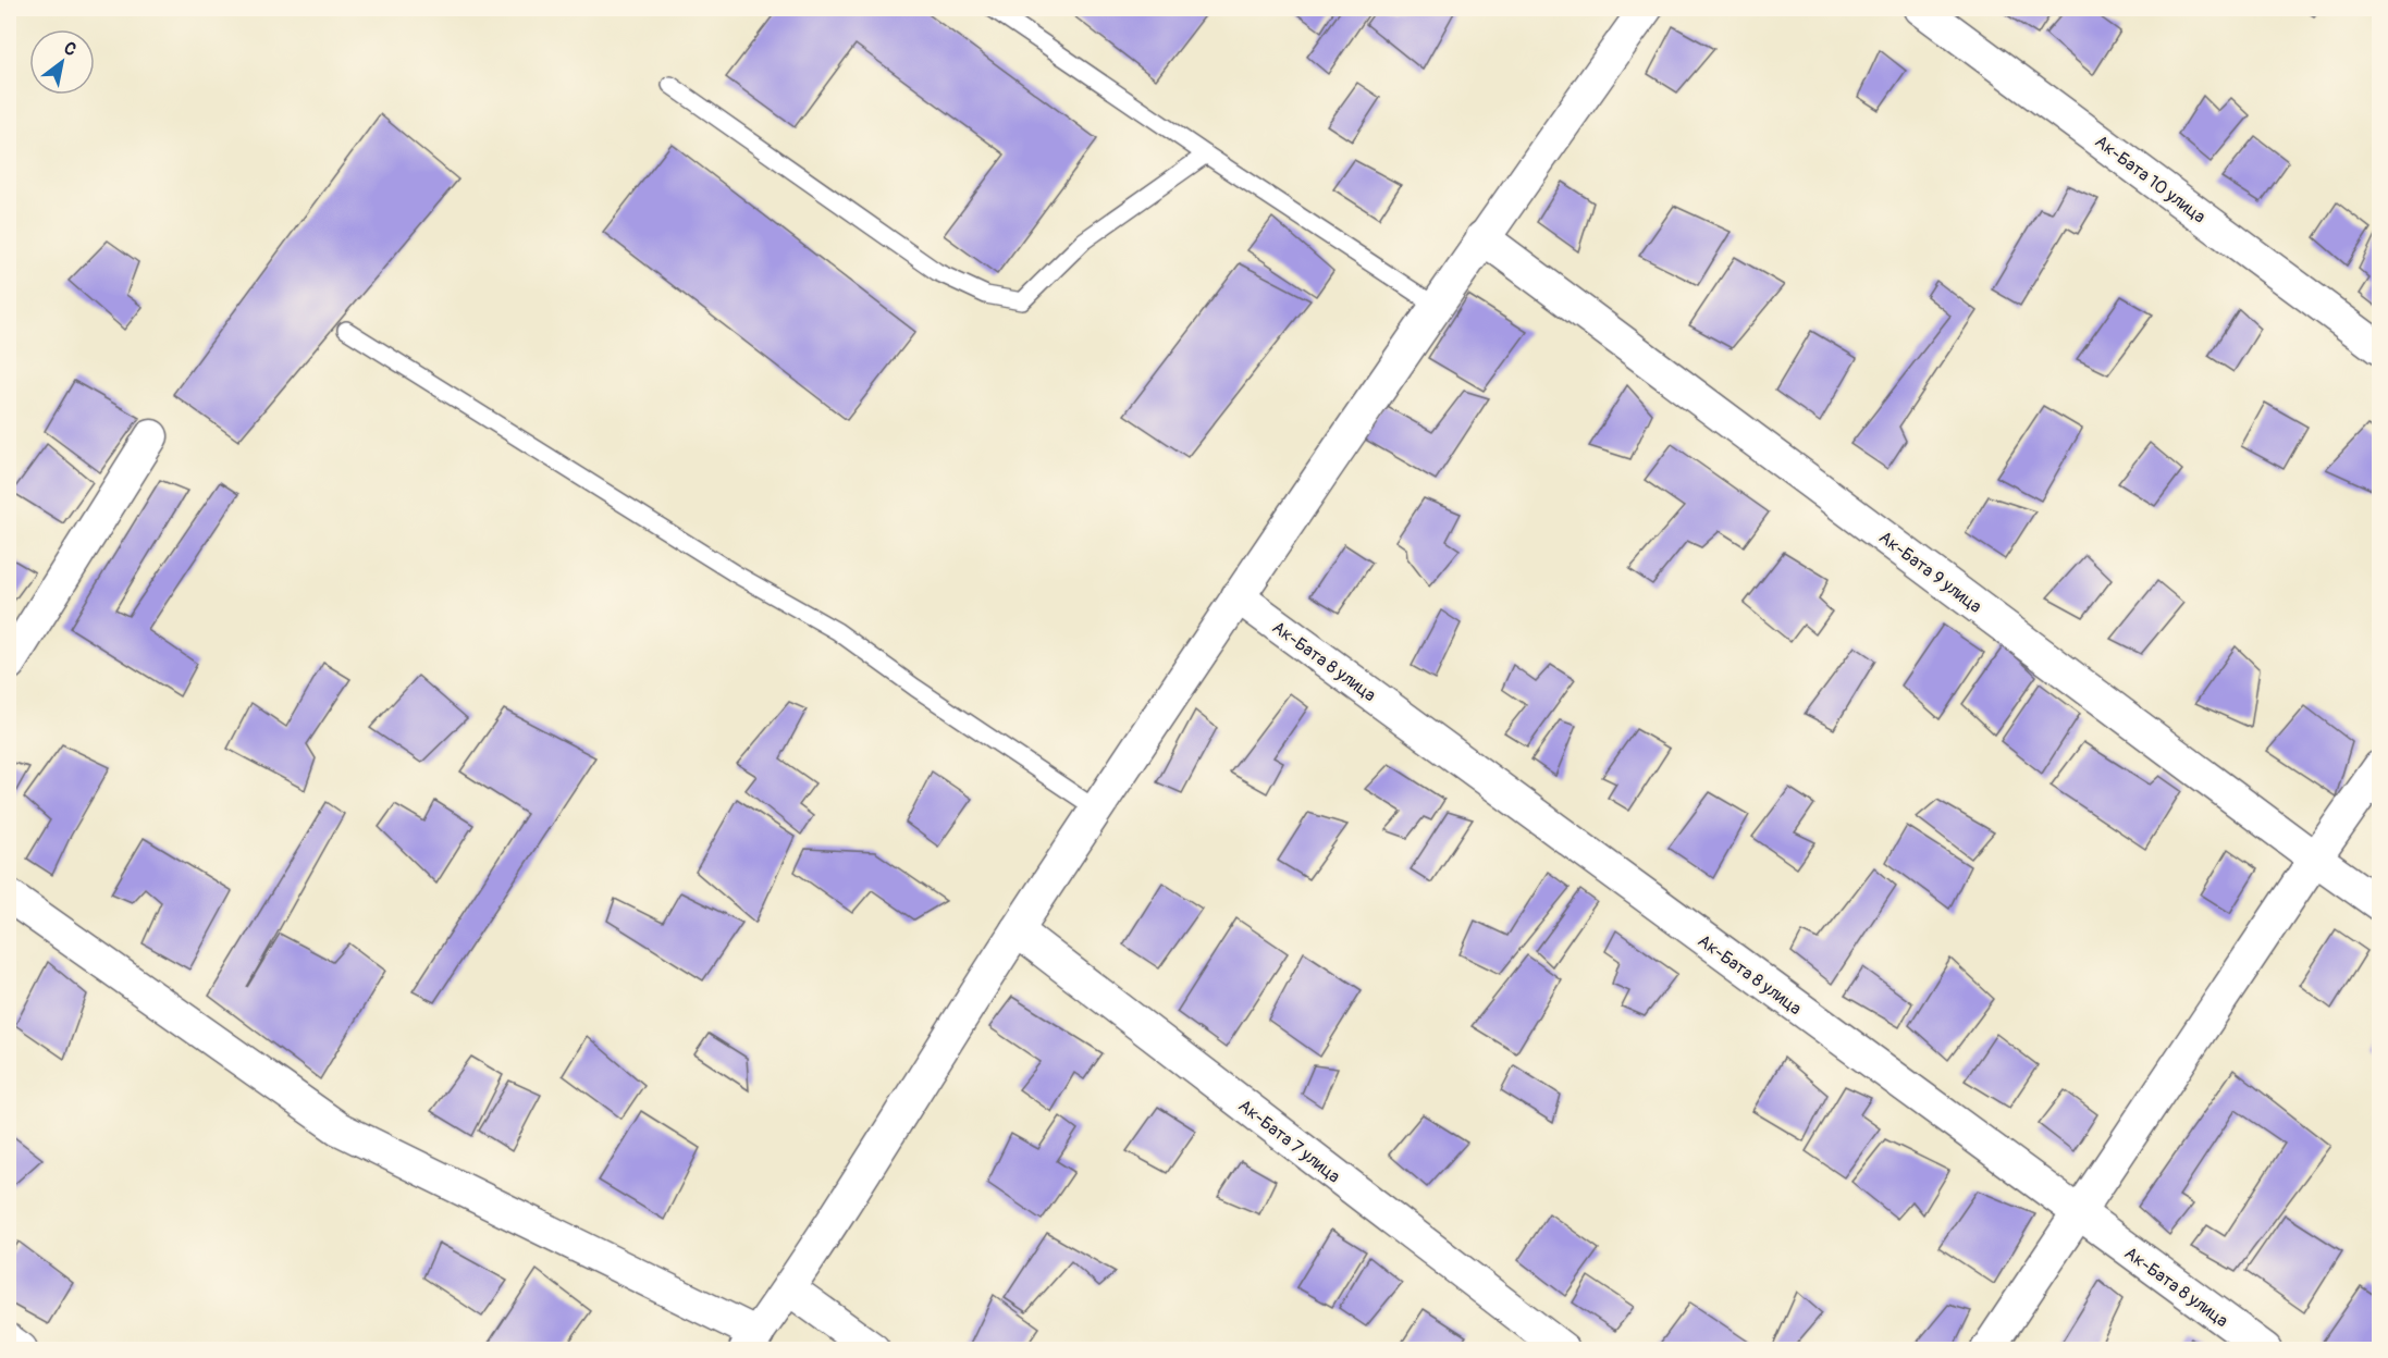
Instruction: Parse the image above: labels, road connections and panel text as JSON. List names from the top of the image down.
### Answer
{
  "streets": {
    "street": [
      "Ак-Бата 10 улица",
      "Ак-Бата 9 улица",
      "Ак-Бата 8 улица",
      "Ак-Бата 7 улица"
    ]
  },
  "north": "top right"
}
